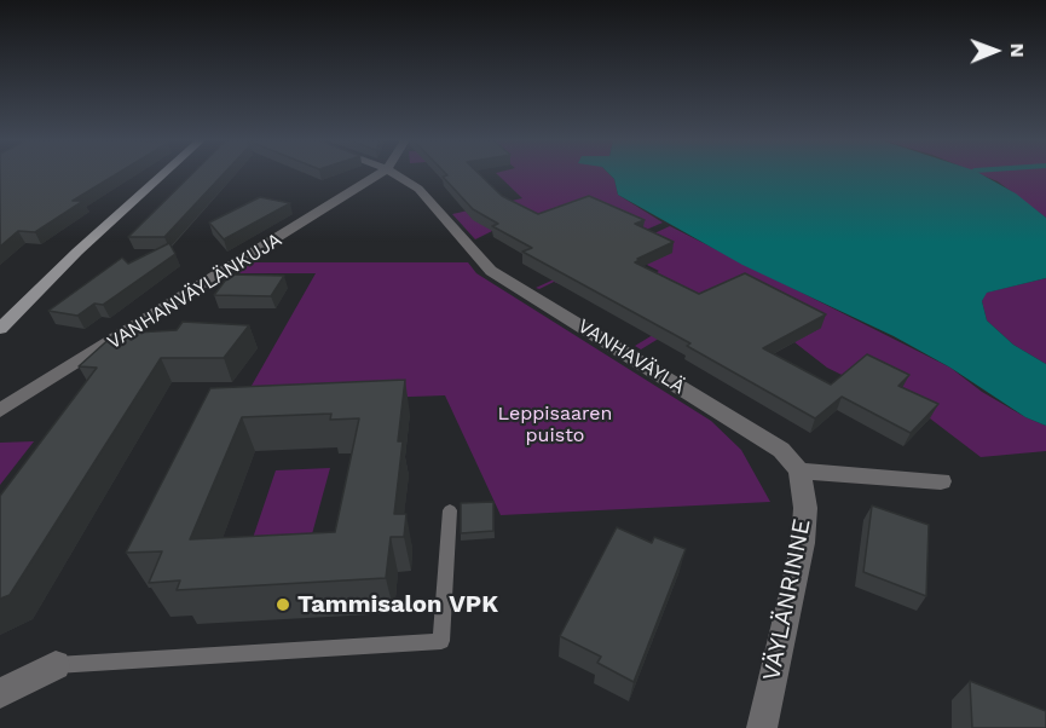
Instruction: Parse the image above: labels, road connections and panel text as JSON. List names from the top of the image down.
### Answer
{
  "streets": {
    "street": ["VANHANVÄYLÄNKUJA", "VANHAVÄYLÄ", "VÄYLÄNRINNE"]
  },
  "crossings": [
    ["VANHAVÄYLÄ", "VÄYLÄNRINNE"]
  ],
  "parks": ["Leppisaaren puisto"],
  "places": ["Tammisalon VPK"],
  "north": "right"
}
